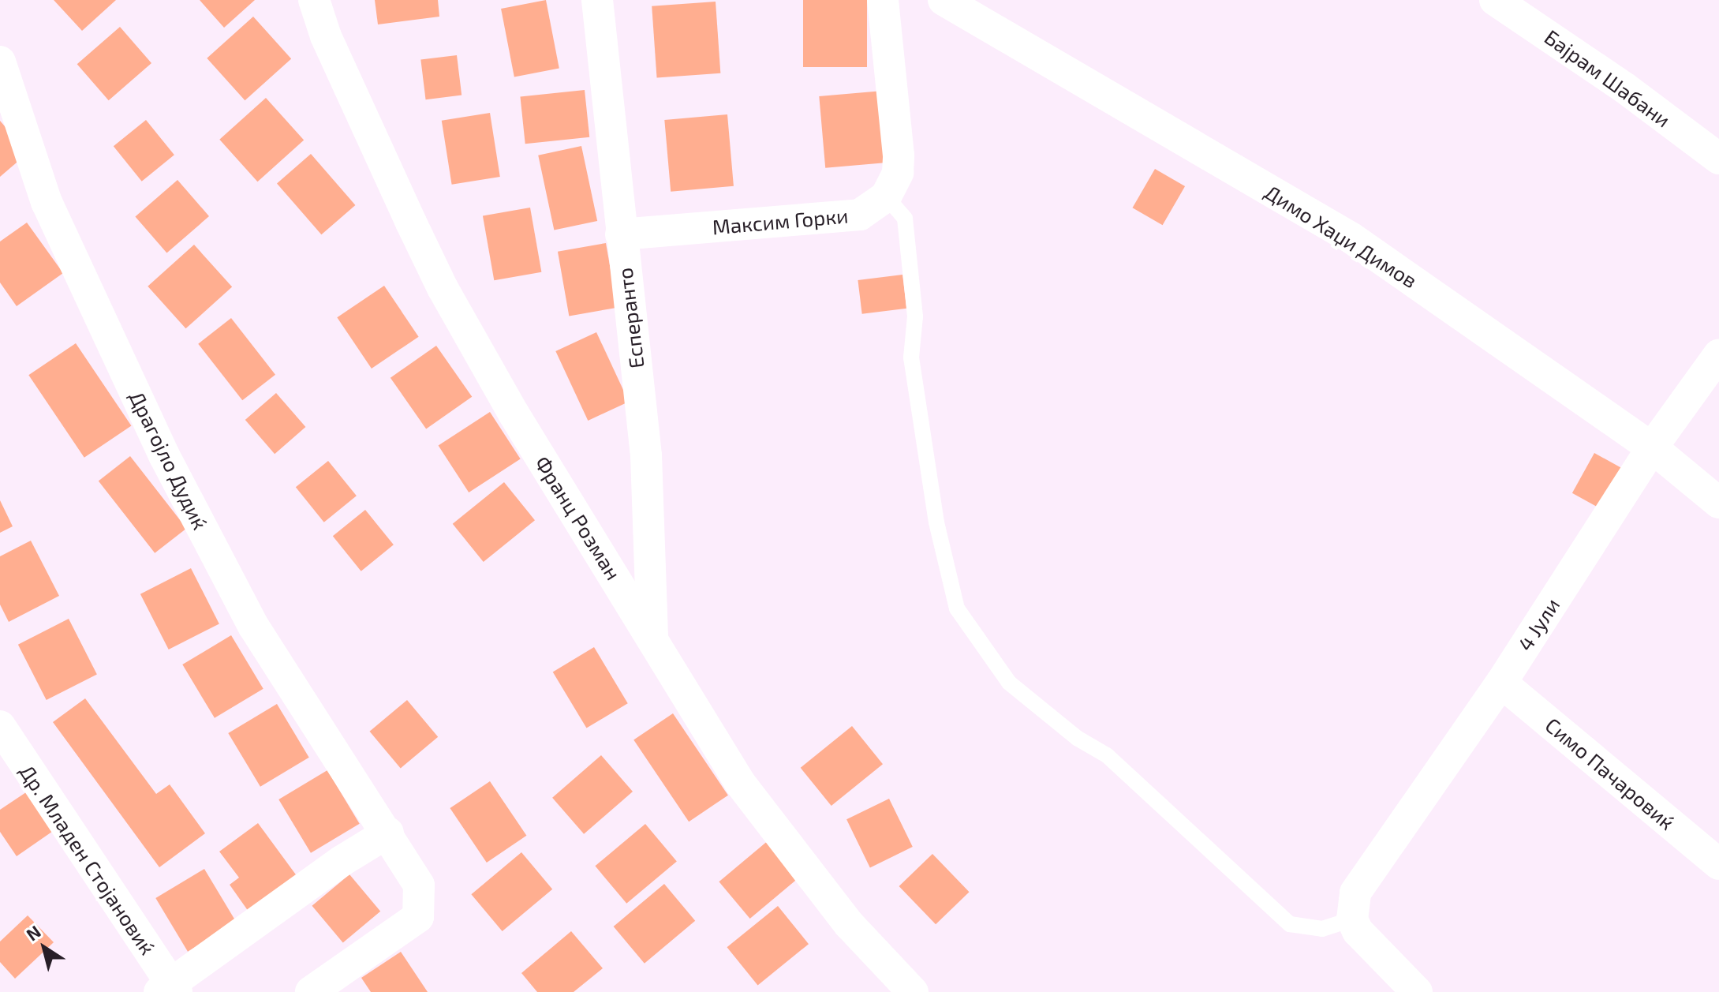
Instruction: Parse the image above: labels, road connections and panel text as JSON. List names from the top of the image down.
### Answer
{
  "streets": {
    "street": [
      "Бајрам Шабани",
      "Максим Горки",
      "Димо Хаџи Димов",
      "Есперанто",
      "Драгојло Дудиќ",
      "Франц Розман",
      "4 Јули",
      "Симо Пачаровиќ",
      "Др. Младен Стојановиќ"
    ]
  },
  "crossings": [
    ["Максим Горки", "Есперанто"],
    ["Димо Хаџи Димов", "4 Јули"],
    ["Есперанто", "Франц Розман"],
    ["4 Јули", "Симо Пачаровиќ"]
  ],
  "north": "top left"
}
